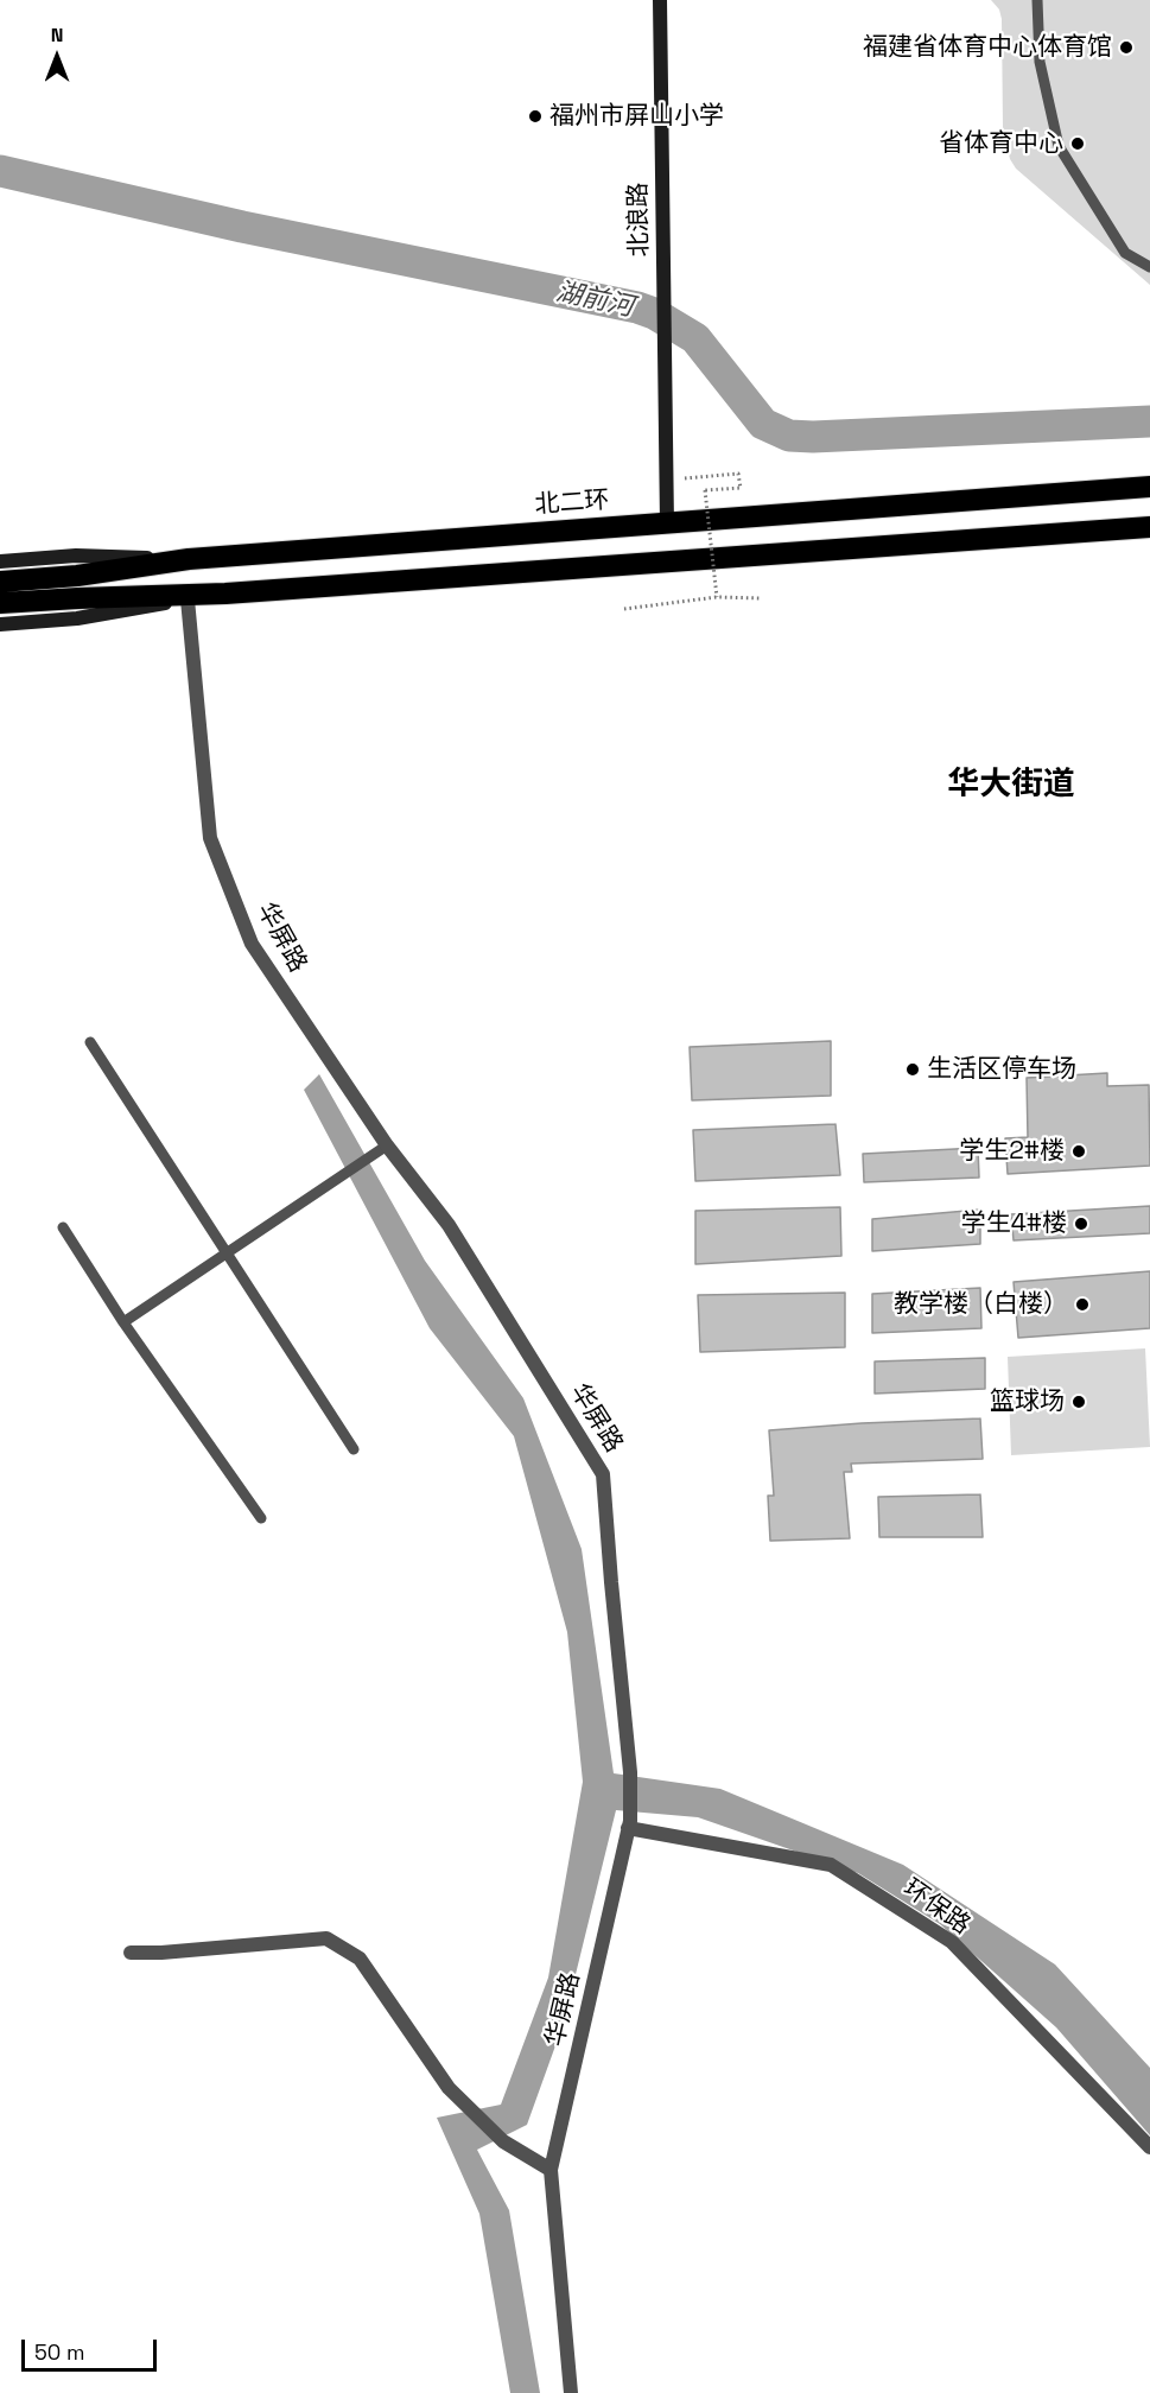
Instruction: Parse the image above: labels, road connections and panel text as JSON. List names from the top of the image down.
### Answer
{
  "streets": {
    "highway": ["北二环"],
    "street": ["北浪路", "华屏路", "环保路"]
  },
  "crossings": [
    ["北浪路", "北二环"],
    ["华屏路", "环保路"]
  ],
  "districts": ["华大街道"],
  "water": ["湖前河"],
  "places": [
    "福建省体育中心体育馆",
    "福州市屏山小学",
    "省体育中心",
    "生活区停车场",
    "学生2#楼",
    "学生4#楼",
    "教学楼（白楼）",
    "篮球场"
  ],
  "scale_bar": "50 m",
  "north": "top"
}
